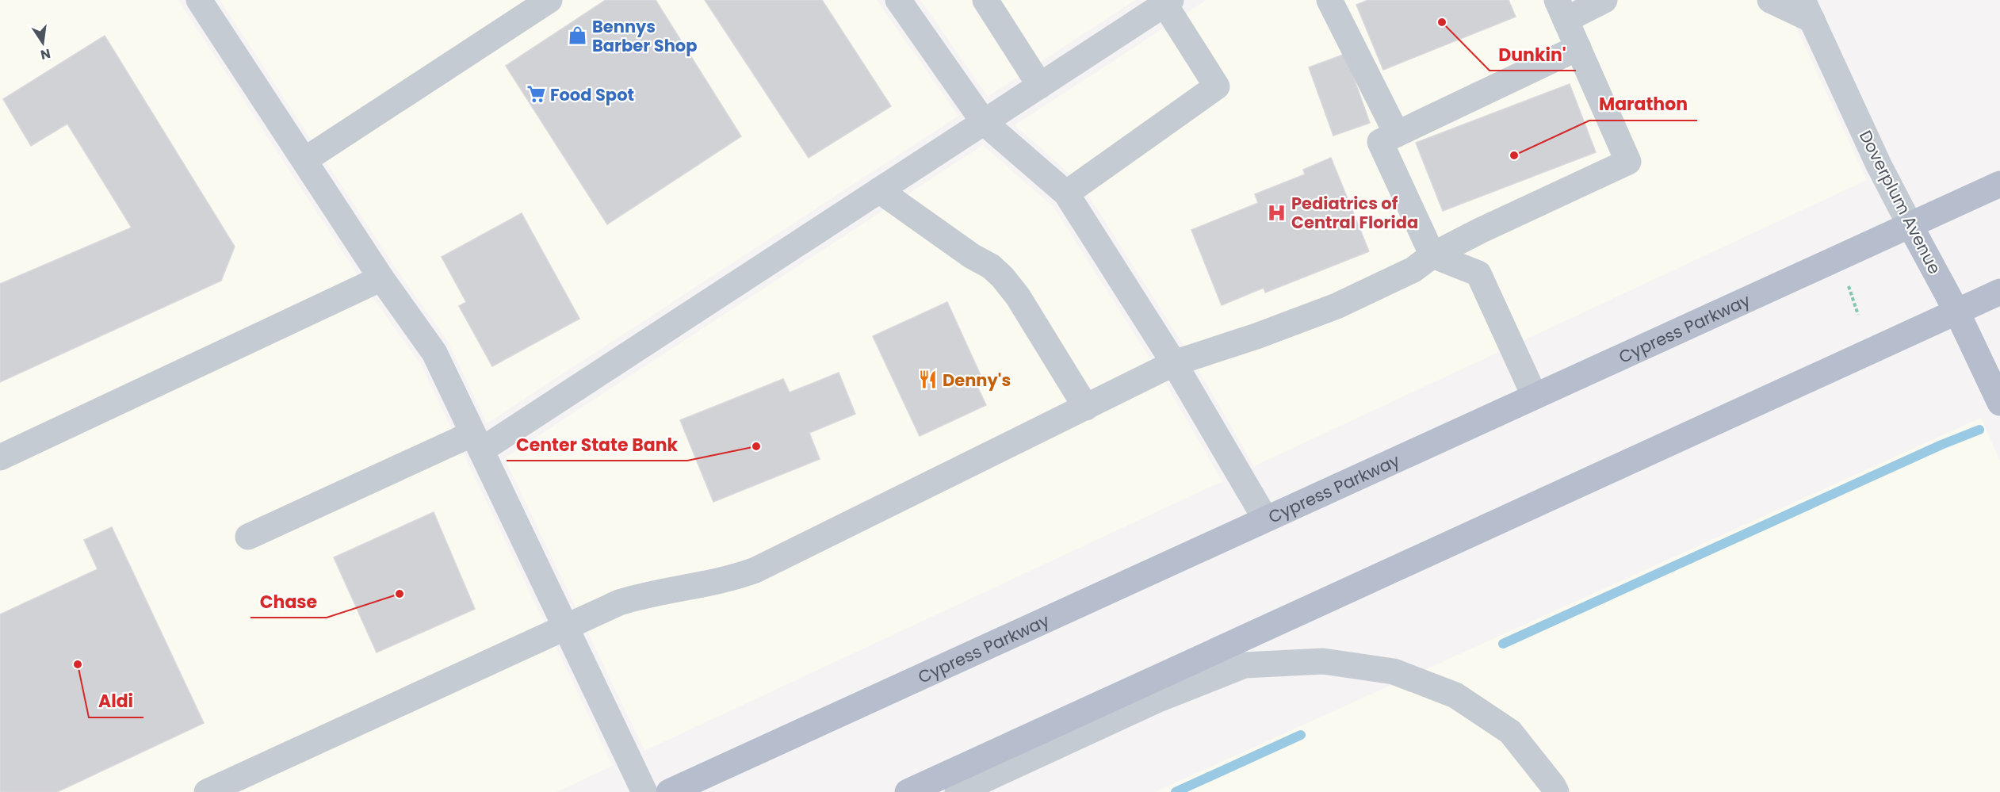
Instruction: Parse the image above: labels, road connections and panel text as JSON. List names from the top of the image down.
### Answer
{
  "streets": {
    "main road": ["Doverplum Avenue", "Cypress Parkway"]
  },
  "crossings": [
    ["Doverplum Avenue", "Cypress Parkway"]
  ],
  "places": {
    "other": [
      "Dunkin'",
      "Marathon",
      "Center State Bank",
      "Chase",
      "Aldi"
    ],
    "shop": ["Bennys Barber Shop"],
    "supermarket": ["Food Spot"],
    "hospital": ["Pediatrics of Central Florida"],
    "restaurant": ["Denny's"]
  },
  "north": "bottom"
}
